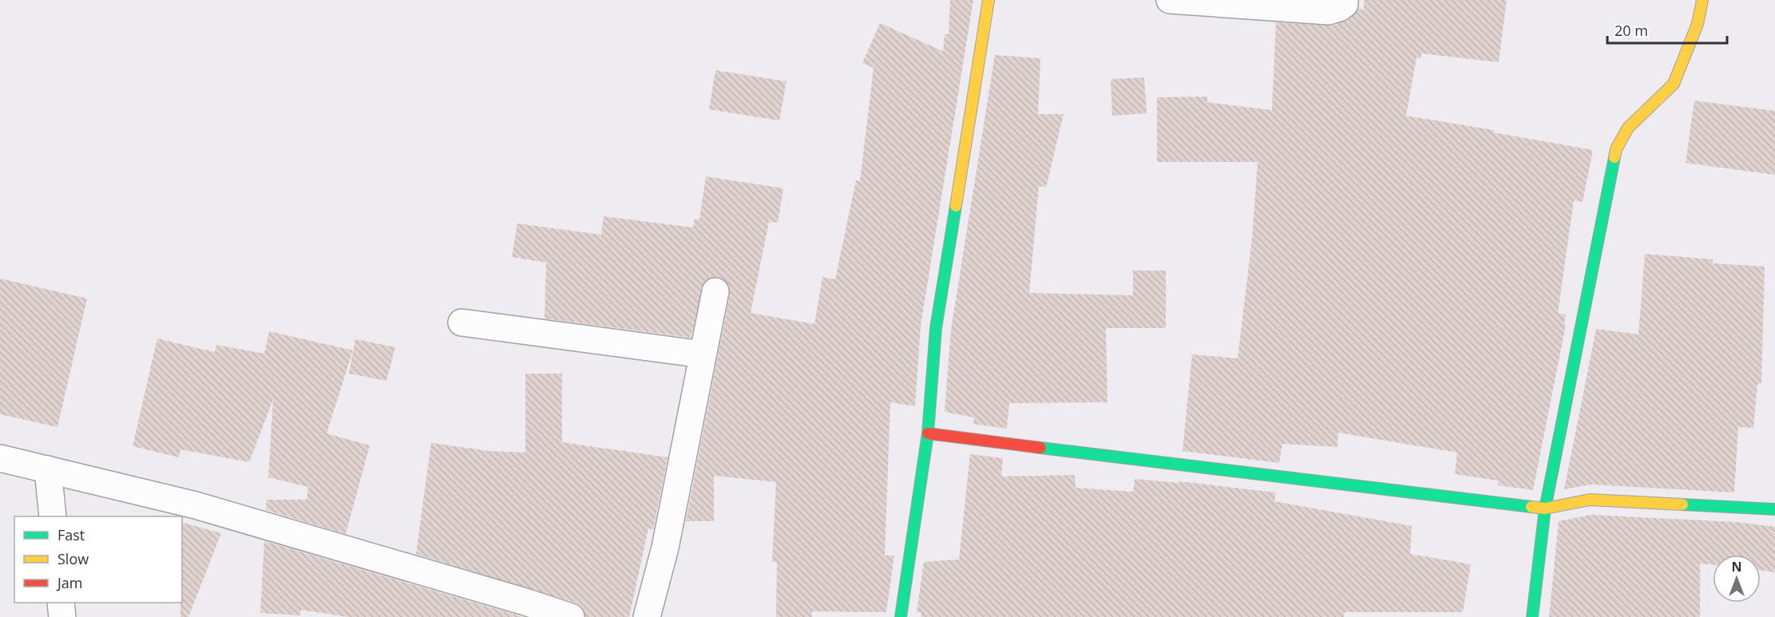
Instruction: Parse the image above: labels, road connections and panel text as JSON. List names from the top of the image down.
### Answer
{
  "legend": ["Fast", "Slow", "Jam"],
  "scale_bar": "20 m",
  "north": "top"
}
